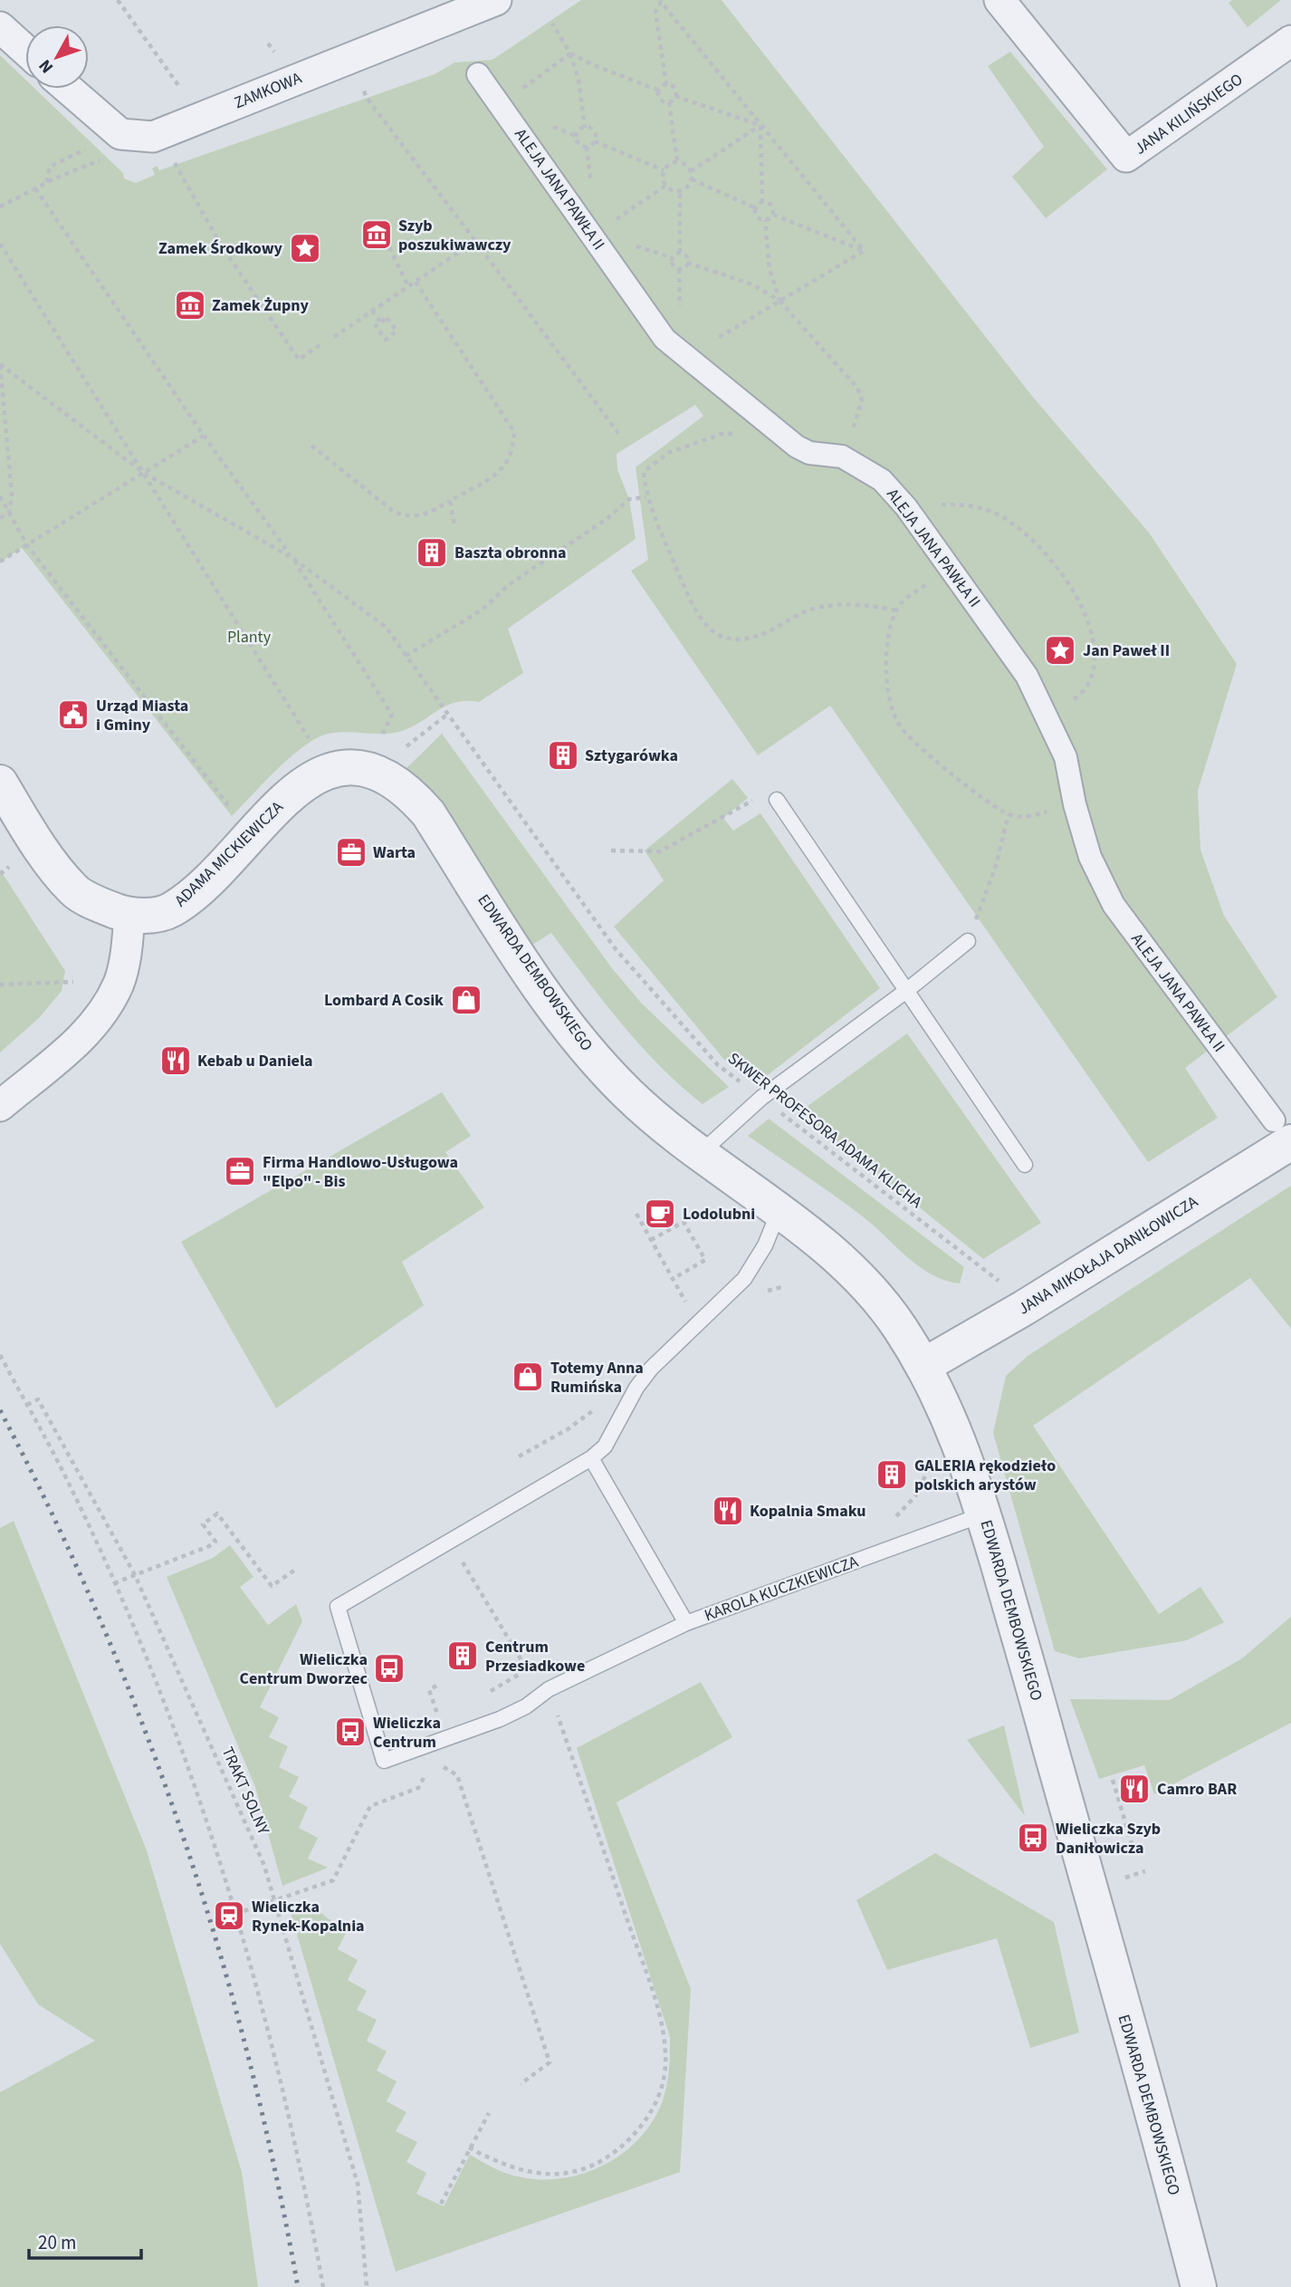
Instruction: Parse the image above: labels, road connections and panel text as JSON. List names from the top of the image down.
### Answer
{
  "streets": {
    "street": [
      "ZAMKOWA",
      "JANA KILIŃSKIEGO",
      "ALEJA JANA PAWŁA II",
      "ADAMA MICKIEWICZA",
      "EDWARDA DEMBOWSKIEGO",
      "JANA MIKOŁAJA DANIŁOWICZA"
    ],
    "lane": ["KAROLA KUCZKIEWICZA"],
    "path": ["SKWER PROFESORA ADAMA KLICHA", "TRAKT SOLNY"]
  },
  "crossings": [
    ["ALEJA JANA PAWŁA II", "JANA MIKOŁAJA DANIŁOWICZA"],
    ["ADAMA MICKIEWICZA", "EDWARDA DEMBOWSKIEGO"],
    ["EDWARDA DEMBOWSKIEGO", "JANA MIKOŁAJA DANIŁOWICZA"],
    ["EDWARDA DEMBOWSKIEGO", "KAROLA KUCZKIEWICZA"]
  ],
  "parks": ["Planty"],
  "places": {
    "museum": ["Szyb poszukiwawczy", "Zamek Żupny"],
    "place": ["Zamek Środkowy", "Jan Paweł II"],
    "building": [
      "Baszta obronna",
      "Sztygarówka",
      "GALERIA rękodzieło polskich arystów",
      "Centrum Przesiadkowe"
    ],
    "public building": ["Urząd Miasta i Gminy"],
    "office": ["Warta", "Firma Handlowo-Usługowa \"Elpo\" - Bis"],
    "shop": ["Lombard A Cosik", "Totemy Anna Rumińska"],
    "restaurant": ["Kebab u Daniela", "Kopalnia Smaku", "Camro BAR"],
    "cafe": ["Lodolubni"],
    "bus stop": ["Wieliczka Centrum Dworzec", "Wieliczka Centrum", "Wieliczka Szyb Daniłowicza"],
    "station": ["Wieliczka Rynek-Kopalnia"]
  },
  "scale_bar": "20 m",
  "north": "bottom left"
}
